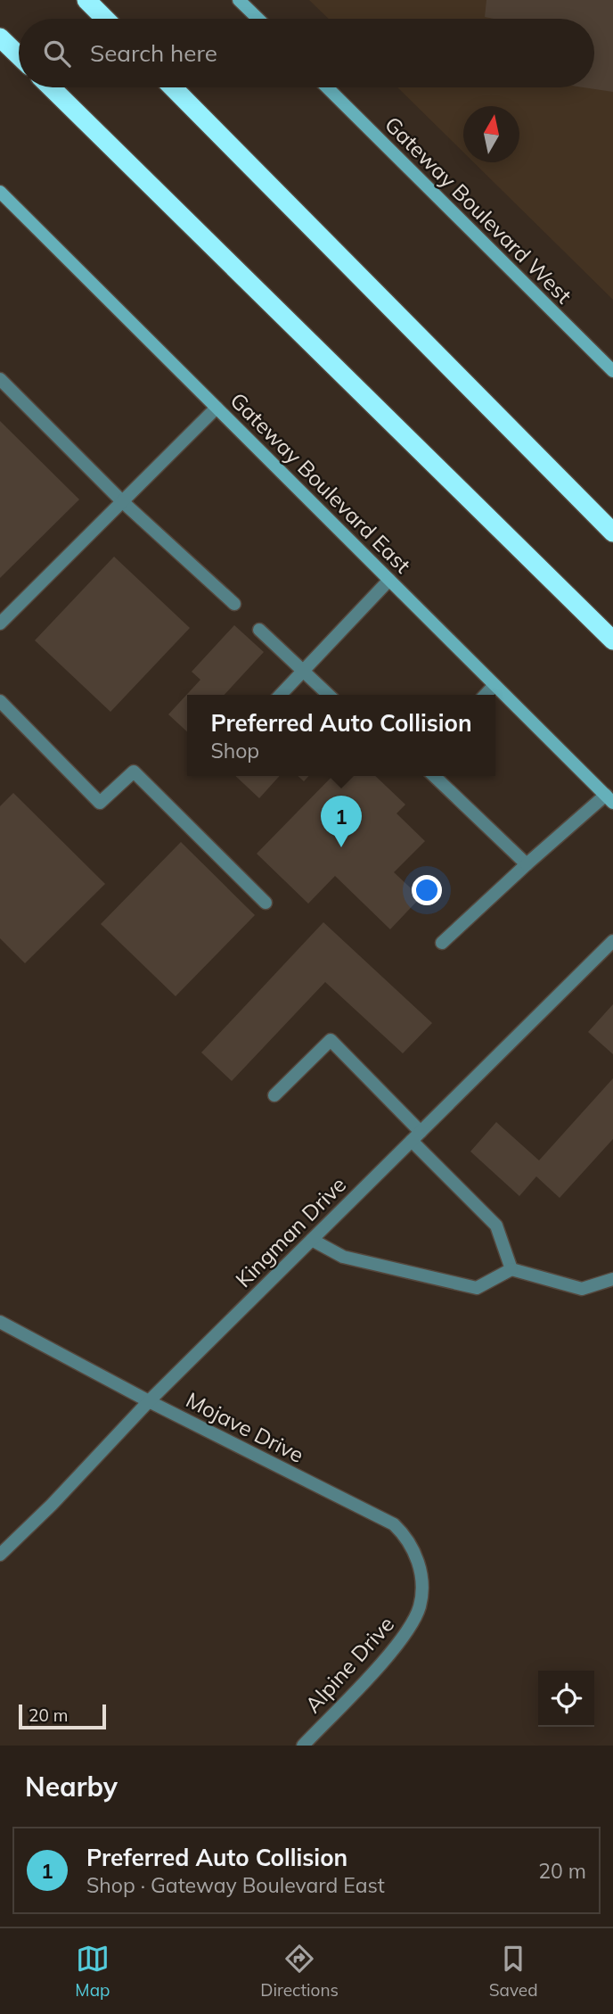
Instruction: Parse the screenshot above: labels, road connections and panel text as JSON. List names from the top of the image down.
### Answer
{
  "streets": {
    "main road": ["Gateway Boulevard West", "Gateway Boulevard East"],
    "street": ["Kingman Drive", "Mojave Drive", "Alpine Drive"]
  },
  "crossings": [
    ["Kingman Drive", "Mojave Drive"],
    ["Mojave Drive", "Alpine Drive"]
  ],
  "scale_bar": "20 m",
  "north": "top",
  "page": {
    "search": "Search here",
    "popup": ["Preferred Auto Collision", "Shop"],
    "pins": "1",
    "scale": "20 m",
    "heading": "Nearby",
    "list": [
      {
        "mark": "1",
        "name": "Preferred Auto Collision",
        "note": "Shop · Gateway Boulevard East",
        "value": "20 m"
      }
    ],
    "nav": ["Map", "Directions", "Saved"]
  }
}
